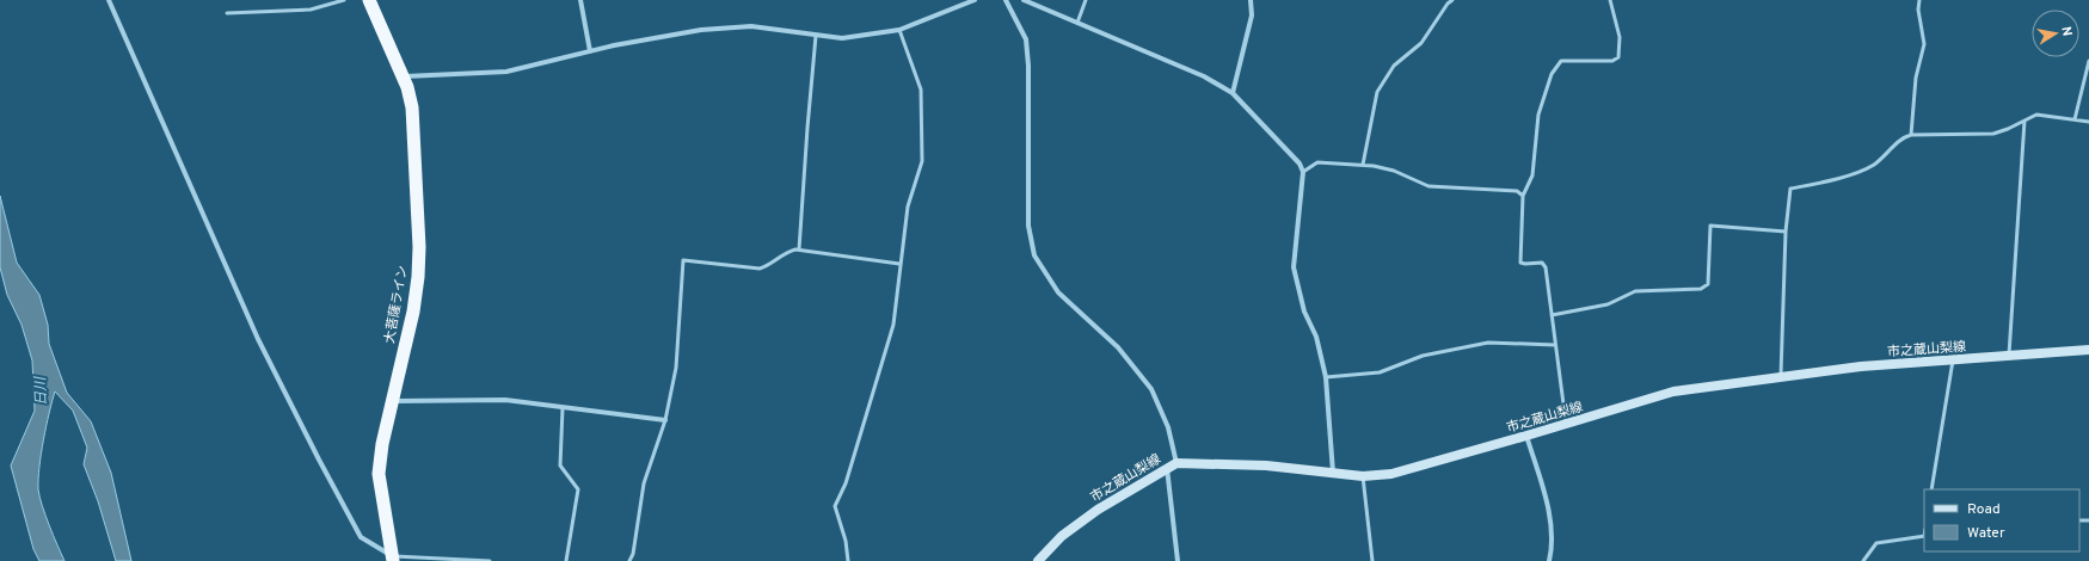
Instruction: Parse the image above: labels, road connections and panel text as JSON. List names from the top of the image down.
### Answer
{
  "streets": {
    "highway": ["大菩薩ライン"],
    "main road": ["市之蔵山梨線"]
  },
  "water": ["日川"],
  "legend": ["Road", "Water"],
  "north": "right"
}
